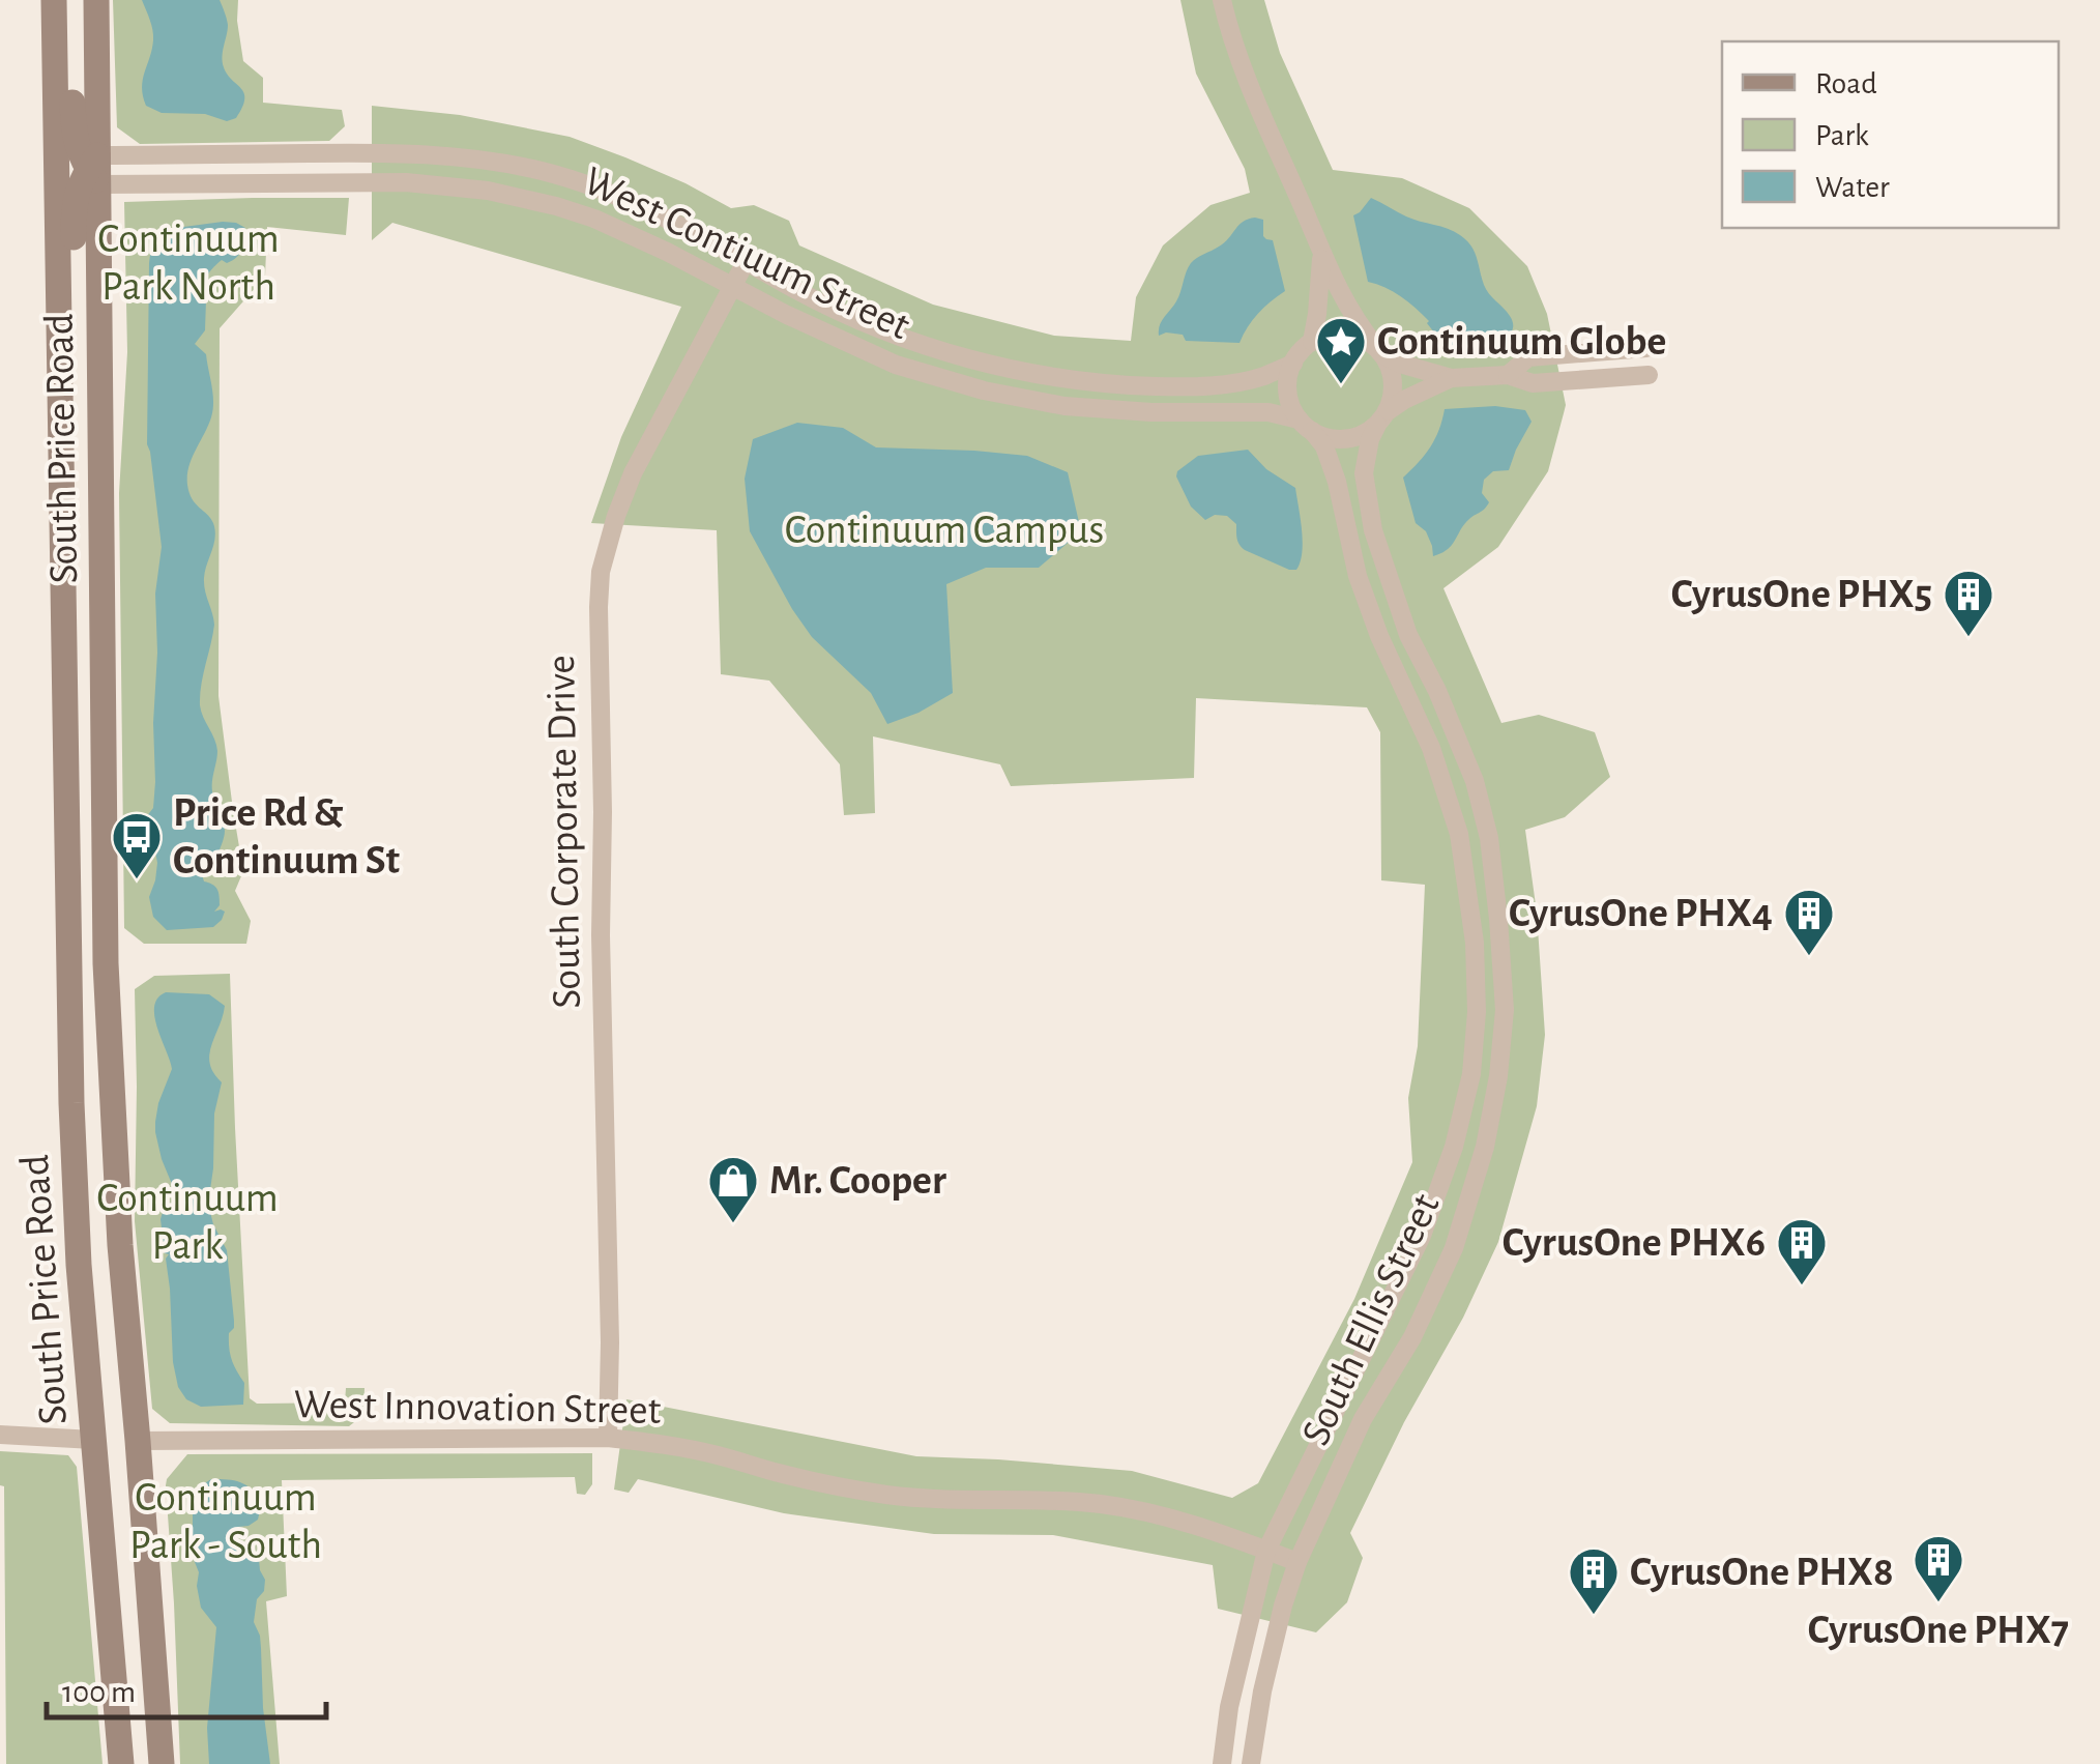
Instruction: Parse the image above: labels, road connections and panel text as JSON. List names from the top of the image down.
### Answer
{
  "streets": {
    "main road": ["South Price Road"],
    "street": [
      "West Contiuum Street",
      "South Corporate Drive",
      "South Ellis Street",
      "West Innovation Street"
    ]
  },
  "crossings": [
    ["West Contiuum Street", "South Price Road"],
    ["West Contiuum Street", "South Corporate Drive"],
    ["West Contiuum Street", "South Ellis Street"],
    ["South Price Road", "West Innovation Street"],
    ["South Corporate Drive", "West Innovation Street"],
    ["South Ellis Street", "West Innovation Street"]
  ],
  "parks": [
    "Continuum Park North",
    "Continuum Campus",
    "Continuum Park",
    "Continuum Park - South"
  ],
  "places": {
    "place": ["Continuum Globe"],
    "building": [
      "CyrusOne PHX5",
      "CyrusOne PHX4",
      "CyrusOne PHX6",
      "CyrusOne PHX7",
      "CyrusOne PHX8"
    ],
    "bus stop": ["Price Rd & Continuum St"],
    "shop": ["Mr. Cooper"]
  },
  "legend": ["Road", "Park", "Water"],
  "scale_bar": "100 m"
}
